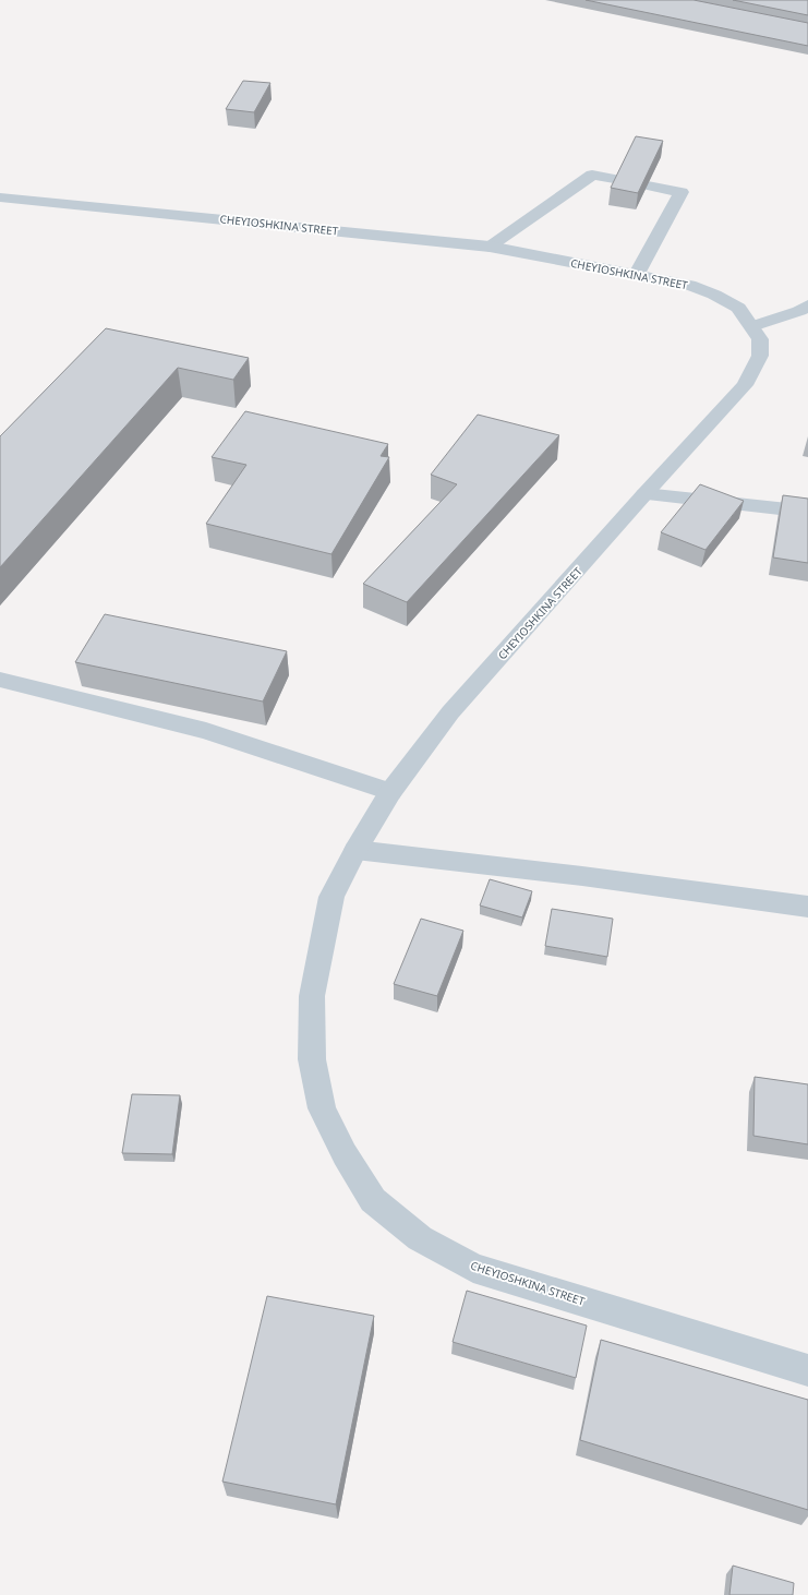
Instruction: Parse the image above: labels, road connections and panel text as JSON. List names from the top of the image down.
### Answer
{
  "streets": {
    "street": ["CHEYIOSHKINA STREET"]
  }
}
